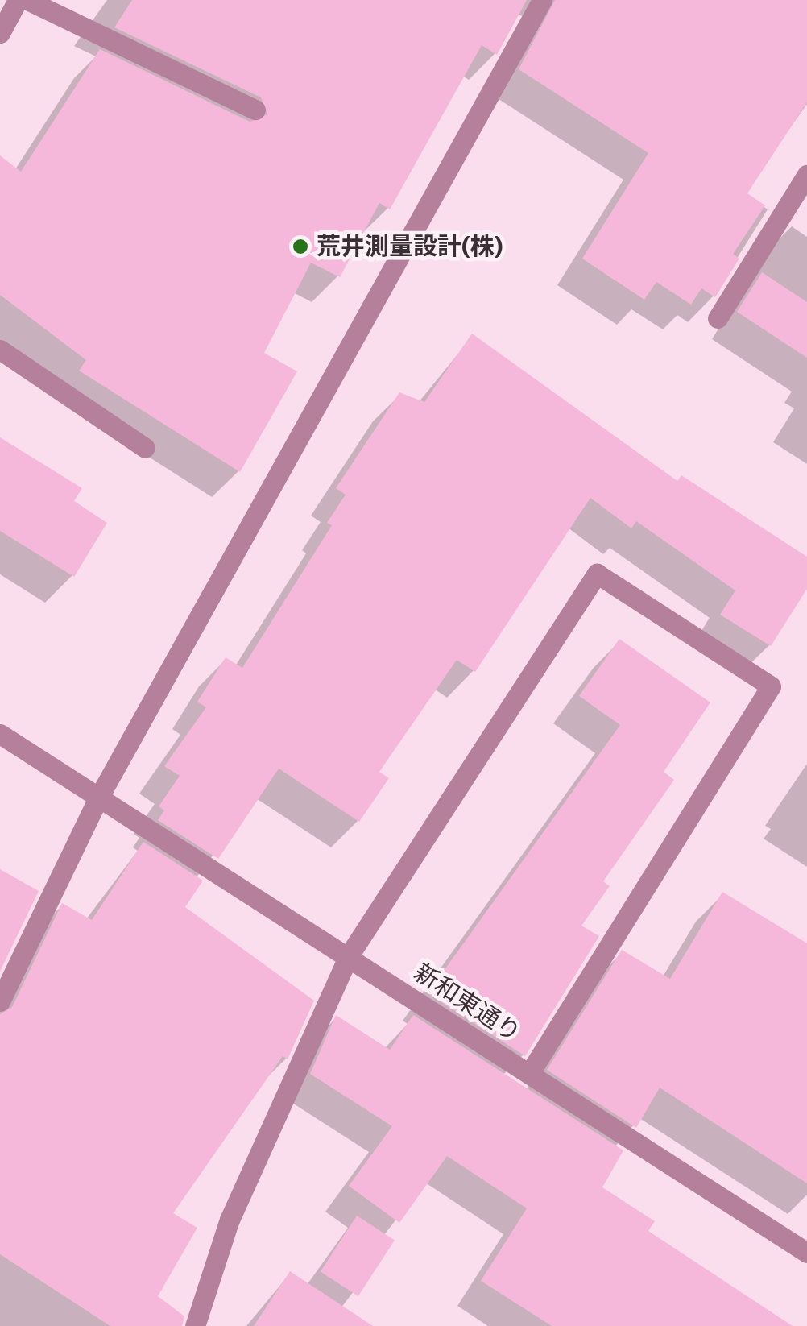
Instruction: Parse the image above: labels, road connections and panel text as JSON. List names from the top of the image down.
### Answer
{
  "streets": {
    "street": ["新和東通り"]
  },
  "places": ["荒井測量設計(株)"]
}
